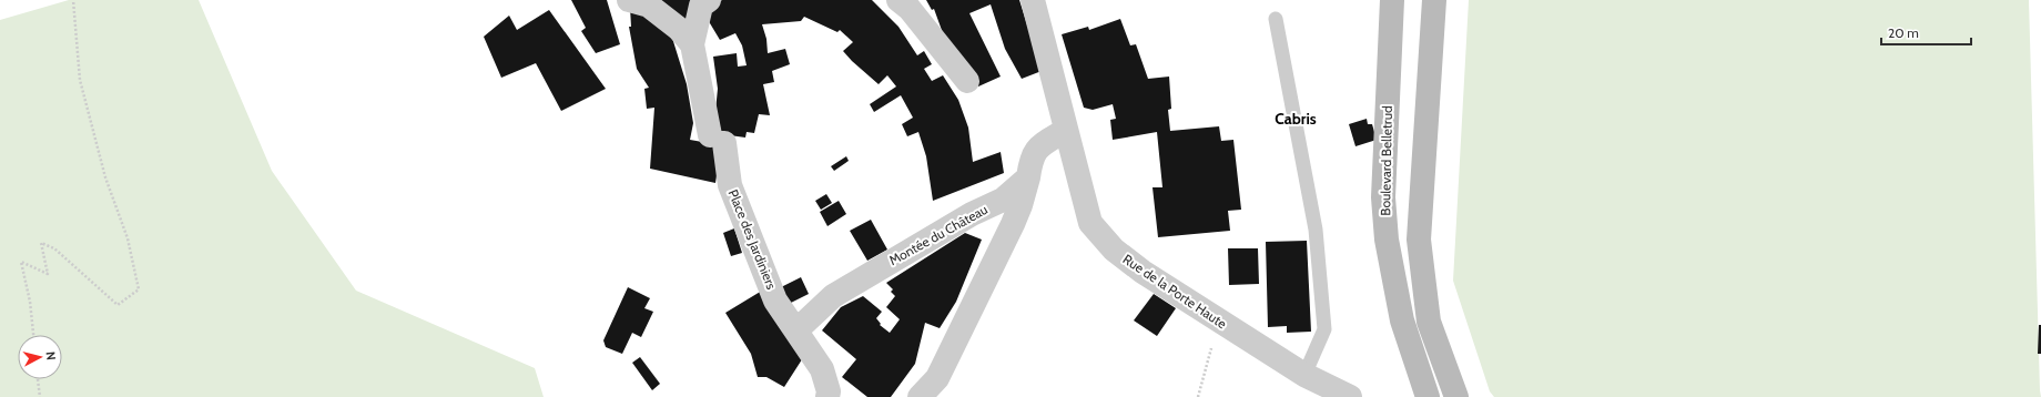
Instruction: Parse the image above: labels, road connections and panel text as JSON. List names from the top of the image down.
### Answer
{
  "streets": {
    "main road": ["Boulevard Belletrud"],
    "street": ["Montée du Château", "Place des Jardiniers", "Rue de la Porte Haute"]
  },
  "crossings": [
    ["Montée du Château", "Place des Jardiniers"]
  ],
  "districts": ["Cabris"],
  "scale_bar": "20 m",
  "north": "right"
}
